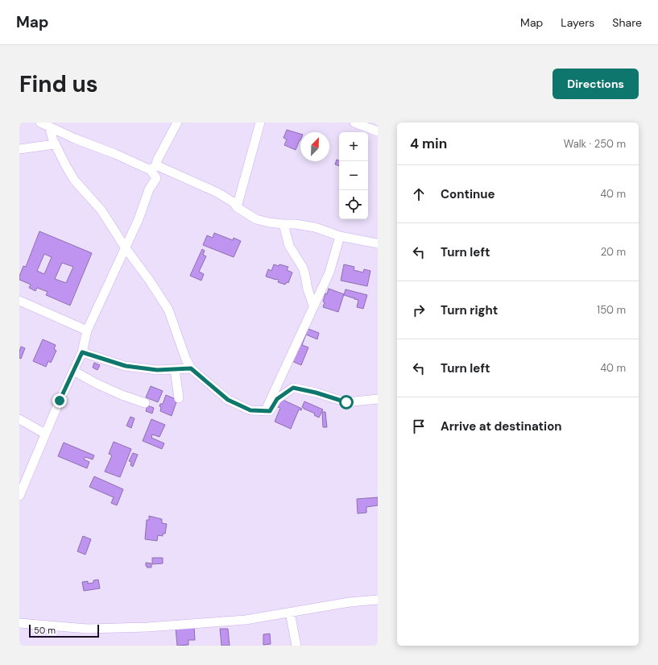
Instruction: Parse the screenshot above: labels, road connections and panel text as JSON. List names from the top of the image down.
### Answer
{
  "scale_bar": "50 m",
  "north": "top right",
  "page": {
    "header": "Map",
    "nav": ["Map", "Layers", "Share"],
    "buttons": "Directions",
    "title": "Find us",
    "heading": ["4 min", "Walk · 250 m"],
    "map_buttons": ["+", "−"],
    "list": [
      ["Continue", "40 m"],
      ["Turn left", "20 m"],
      ["Turn right", "150 m"],
      ["Turn left", "40 m"],
      "Arrive at destination"
    ],
    "scale": "50 m"
  }
}
